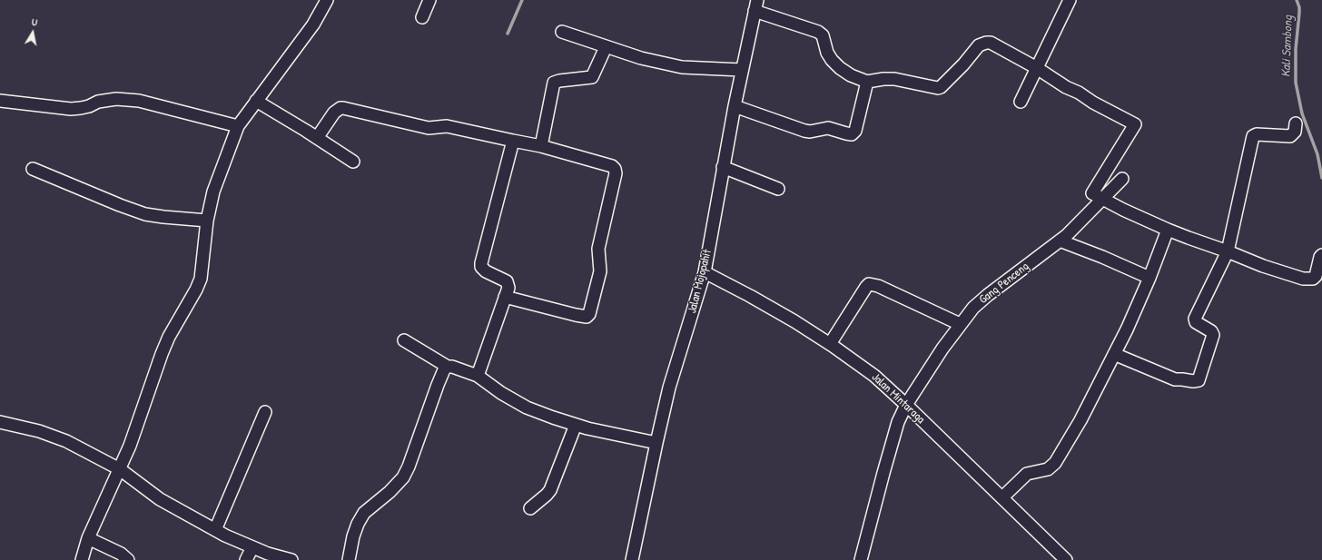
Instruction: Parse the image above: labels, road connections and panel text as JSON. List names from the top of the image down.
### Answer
{
  "streets": {
    "street": ["Jalan Mojopahit", "Gang Penceng", "Jalan Mintaraga"]
  },
  "crossings": [
    ["Jalan Mojopahit", "Jalan Mintaraga"],
    ["Gang Penceng", "Jalan Mintaraga"]
  ],
  "water": ["Kali Sambong"],
  "north": "top"
}
